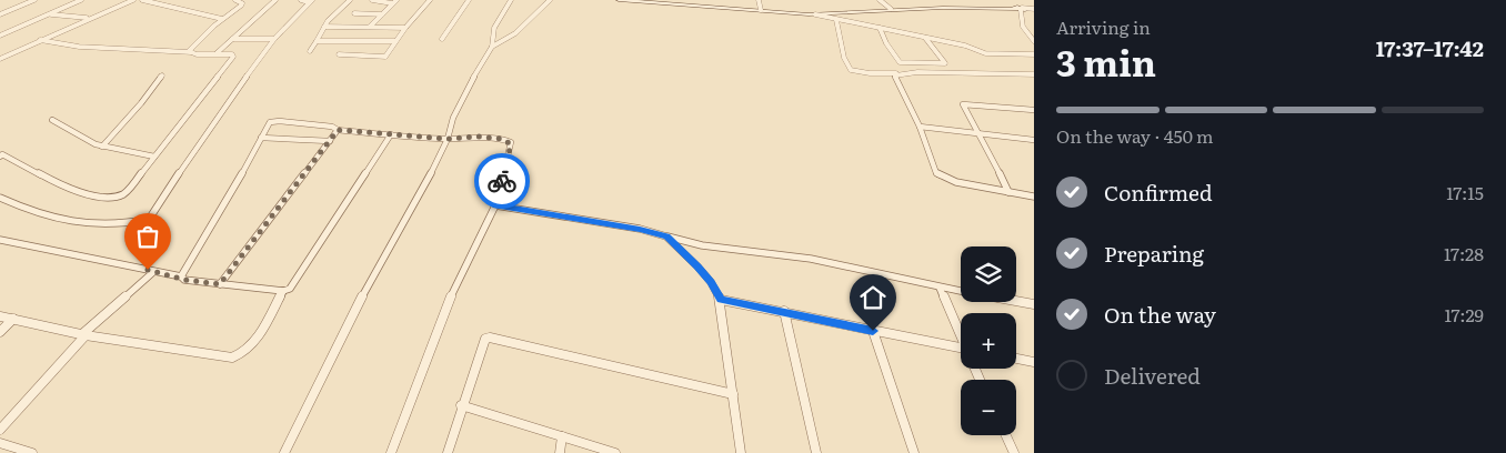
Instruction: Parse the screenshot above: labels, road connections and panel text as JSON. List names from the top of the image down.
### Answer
{
  "page": {
    "heading": ["3 min", "Arriving in", "17:37–17:42"],
    "bar": "On the way · 450 m",
    "list": [
      ["Confirmed", "17:15"],
      ["Preparing", "17:28"],
      ["On the way", "17:29"],
      "Delivered"
    ],
    "map_buttons": ["+", "−"]
  }
}
